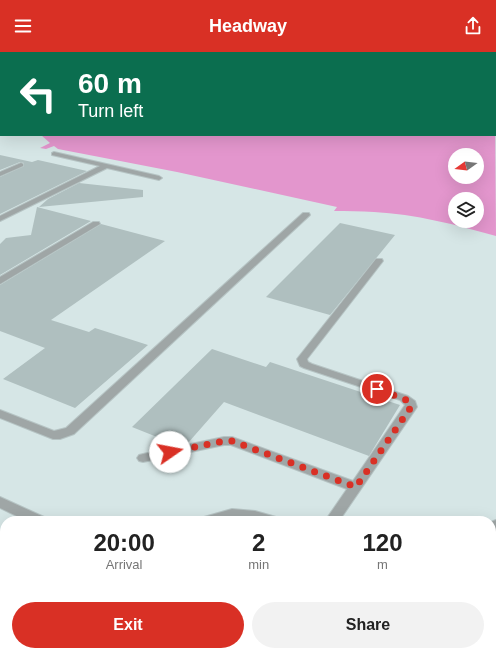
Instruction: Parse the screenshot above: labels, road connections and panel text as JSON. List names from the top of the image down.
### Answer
{
  "north": "left",
  "page": {
    "header": "Headway",
    "turn": ["60 m", "Turn left"],
    "eta": [
      "20:00",
      "Arrival",
      "2",
      "min",
      "120",
      "m"
    ],
    "buttons": ["Exit", "Share"]
  }
}
